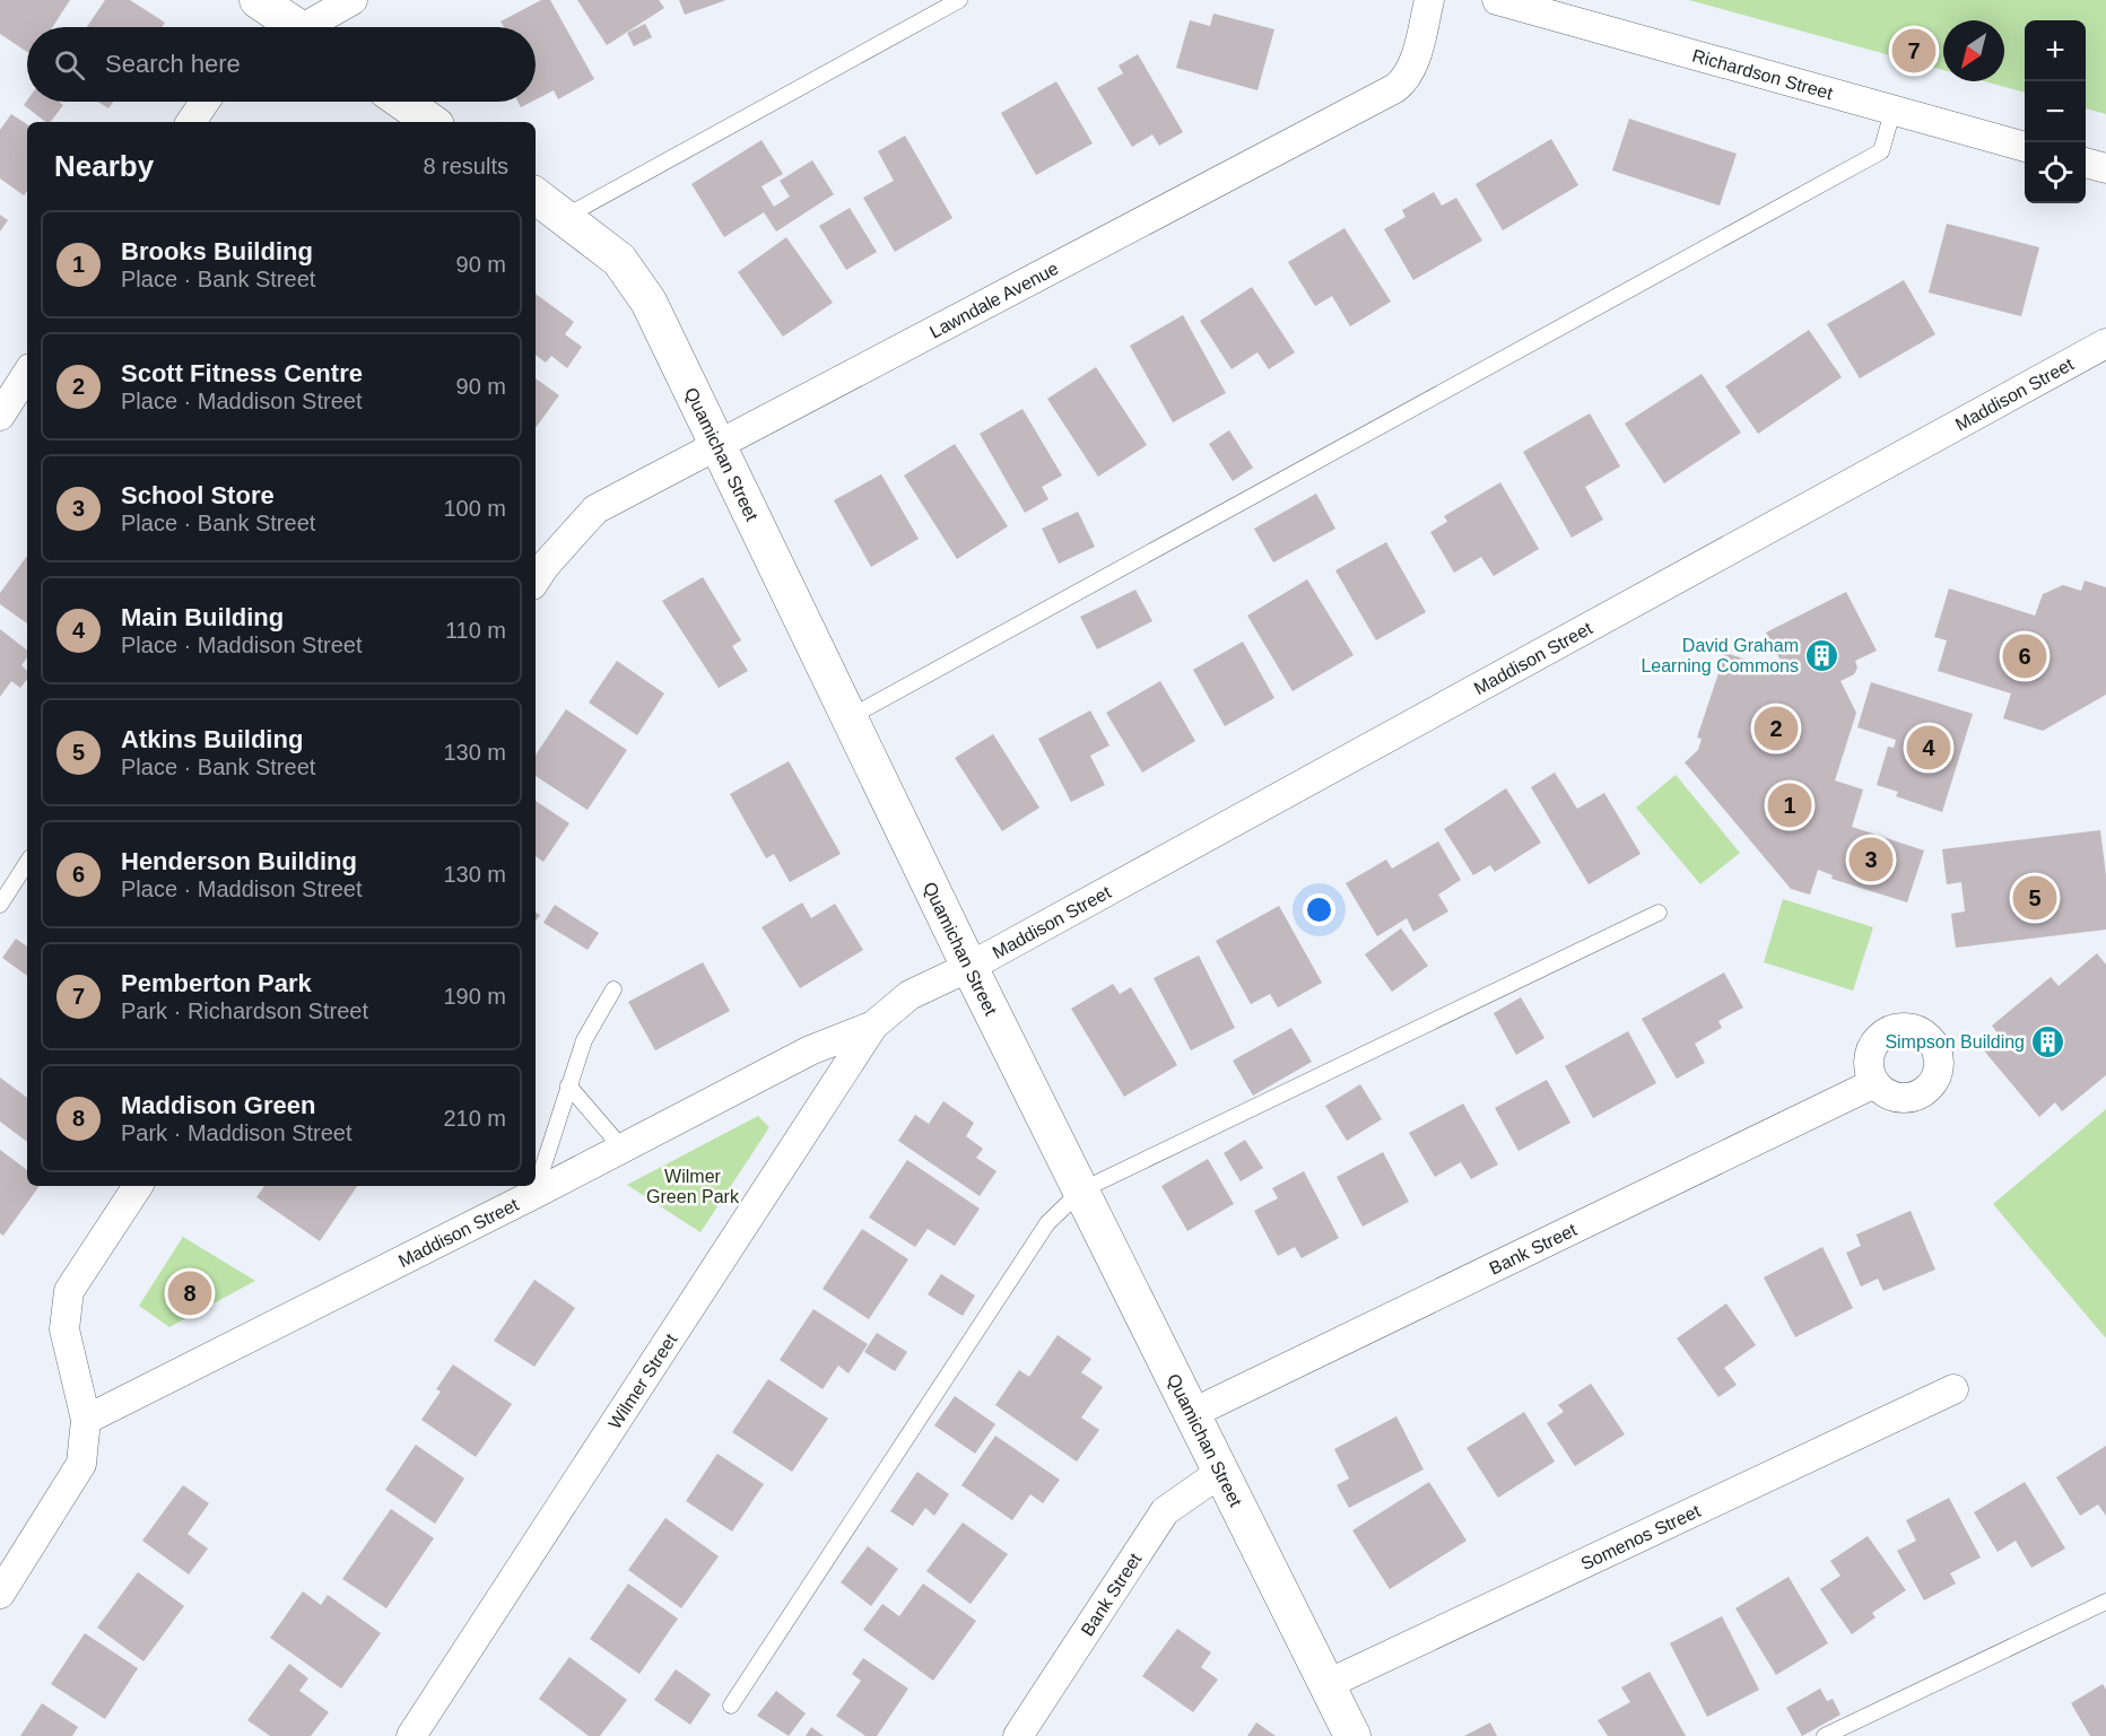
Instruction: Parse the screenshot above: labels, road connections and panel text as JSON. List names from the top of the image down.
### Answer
{
  "streets": {
    "street": [
      "Richardson Street",
      "Lawndale Avenue",
      "Maddison Street",
      "Quamichan Street",
      "Bank Street",
      "Wilmer Street",
      "Somenos Street"
    ]
  },
  "crossings": [
    ["Lawndale Avenue", "Quamichan Street"],
    ["Maddison Street", "Quamichan Street"],
    ["Maddison Street", "Wilmer Street"],
    ["Quamichan Street", "Bank Street"],
    ["Quamichan Street", "Somenos Street"]
  ],
  "parks": ["Wilmer Green Park"],
  "places": {
    "building": ["David Graham Learning Commons", "Simpson Building"]
  },
  "north": "bottom left",
  "page": {
    "map_buttons": ["+", "−"],
    "pins": [
      "7",
      "6",
      "2",
      "4",
      "1",
      "3",
      "5",
      "8"
    ],
    "search": "Search here",
    "heading": ["Nearby", "8 results"],
    "list": [
      {
        "mark": "1",
        "name": "Brooks Building",
        "note": "Place · Bank Street",
        "value": "90 m"
      },
      {
        "mark": "2",
        "name": "Scott Fitness Centre",
        "note": "Place · Maddison Street",
        "value": "90 m"
      },
      {
        "mark": "3",
        "name": "School Store",
        "note": "Place · Bank Street",
        "value": "100 m"
      },
      {
        "mark": "4",
        "name": "Main Building",
        "note": "Place · Maddison Street",
        "value": "110 m"
      },
      {
        "mark": "5",
        "name": "Atkins Building",
        "note": "Place · Bank Street",
        "value": "130 m"
      },
      {
        "mark": "6",
        "name": "Henderson Building",
        "note": "Place · Maddison Street",
        "value": "130 m"
      },
      {
        "mark": "7",
        "name": "Pemberton Park",
        "note": "Park · Richardson Street",
        "value": "190 m"
      },
      {
        "mark": "8",
        "name": "Maddison Green",
        "note": "Park · Maddison Street",
        "value": "210 m"
      }
    ]
  }
}
